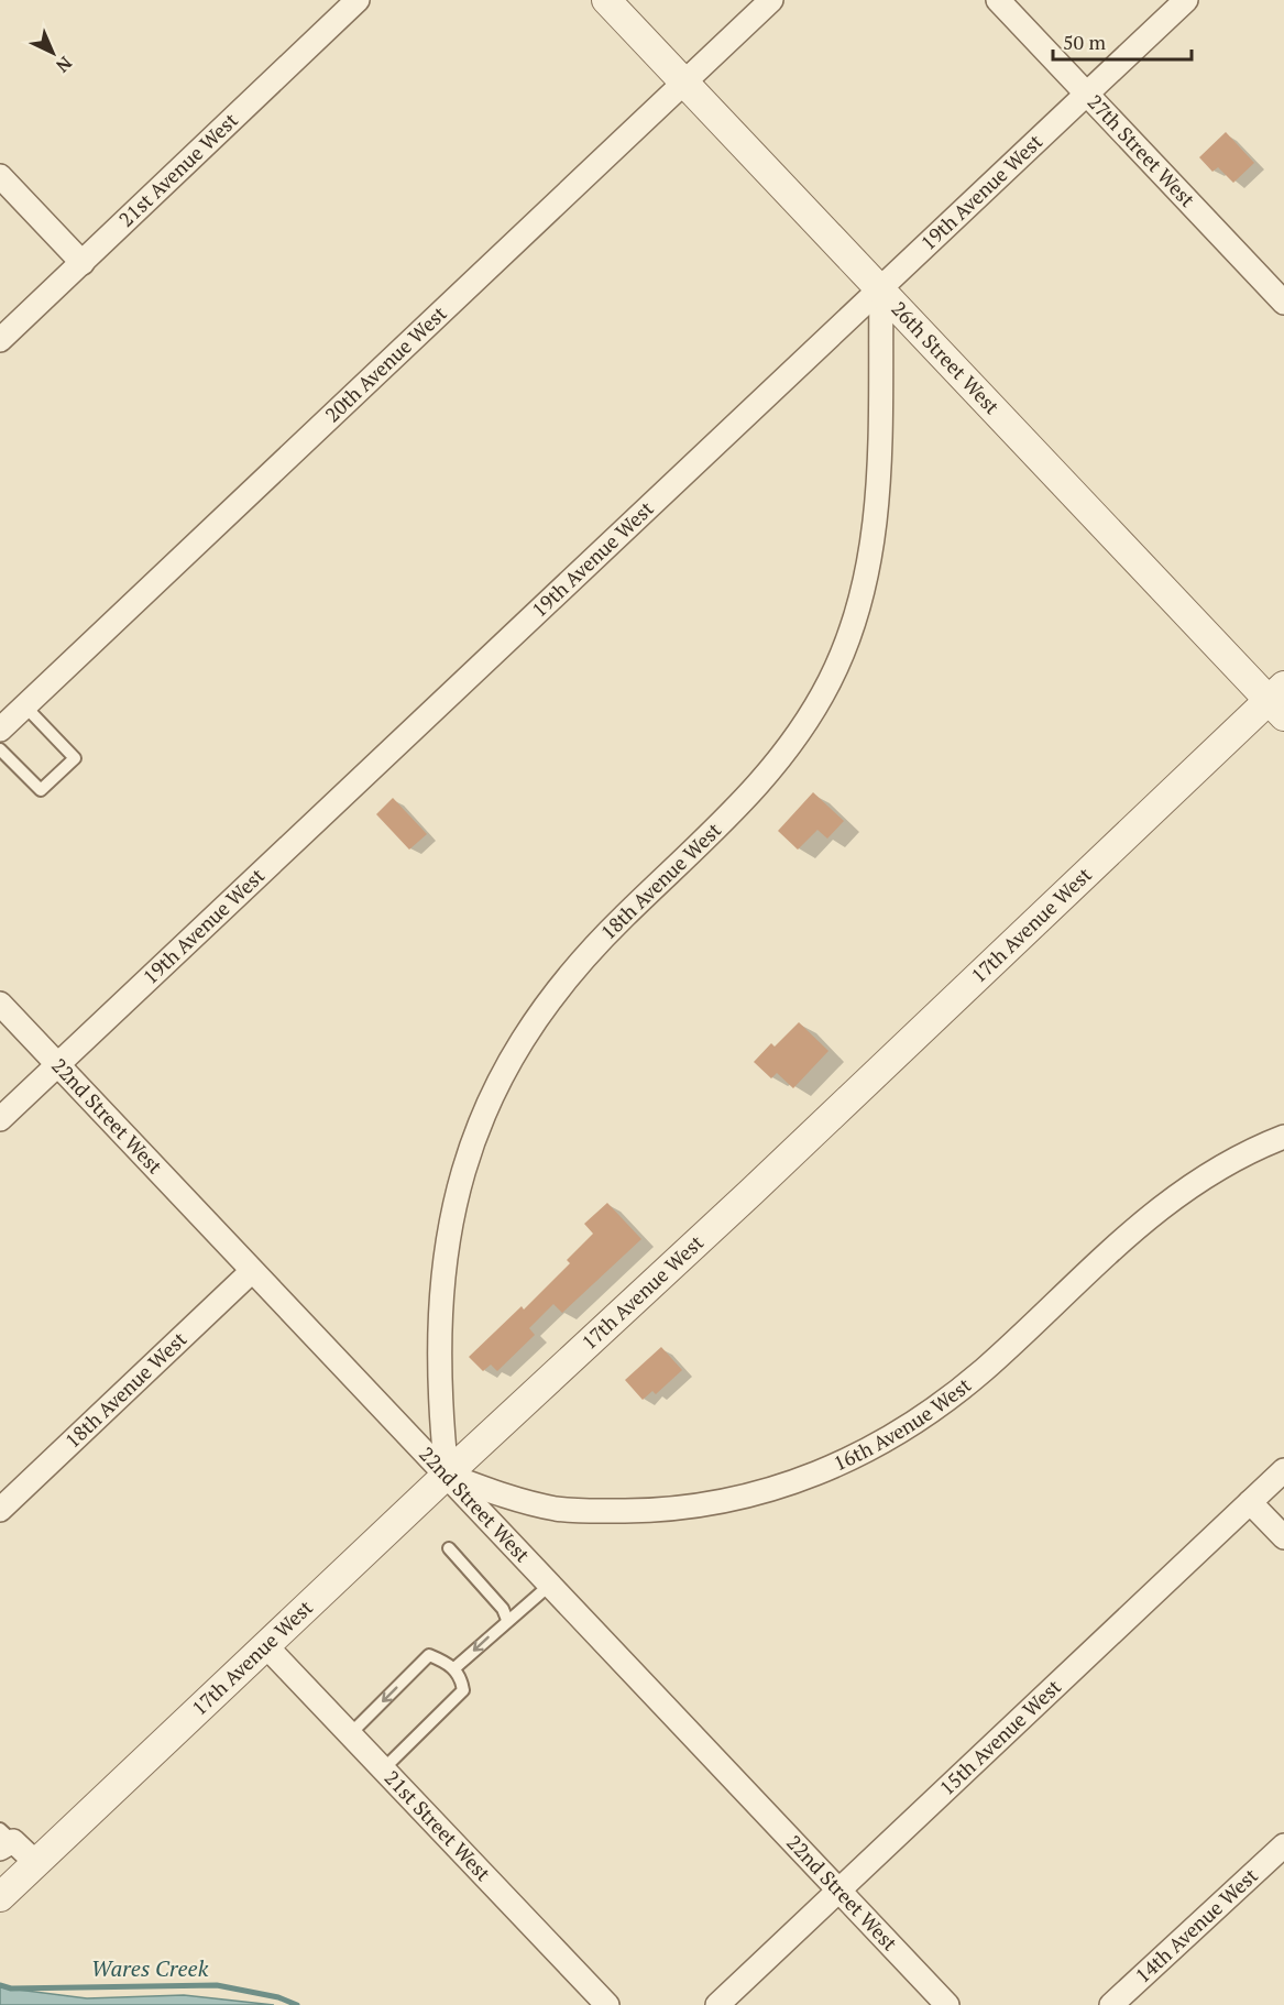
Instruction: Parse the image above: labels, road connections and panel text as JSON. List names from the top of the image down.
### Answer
{
  "streets": {
    "street": [
      "27th Street West",
      "21st Avenue West",
      "19th Avenue West",
      "26th Street West",
      "20th Avenue West",
      "18th Avenue West",
      "17th Avenue West",
      "22nd Street West",
      "16th Avenue West",
      "15th Avenue West",
      "21st Street West",
      "14th Avenue West"
    ]
  },
  "crossings": [
    ["27th Street West", "19th Avenue West"],
    ["19th Avenue West", "26th Street West"],
    ["19th Avenue West", "18th Avenue West"],
    ["19th Avenue West", "22nd Street West"],
    ["26th Street West", "20th Avenue West"],
    ["26th Street West", "18th Avenue West"],
    ["26th Street West", "17th Avenue West"],
    ["18th Avenue West", "17th Avenue West"],
    ["18th Avenue West", "22nd Street West"],
    ["18th Avenue West", "16th Avenue West"],
    ["17th Avenue West", "22nd Street West"],
    ["17th Avenue West", "16th Avenue West"],
    ["17th Avenue West", "21st Street West"],
    ["22nd Street West", "16th Avenue West"],
    ["22nd Street West", "15th Avenue West"]
  ],
  "water": ["Wares Creek"],
  "scale_bar": "50 m",
  "north": "bottom right"
}
